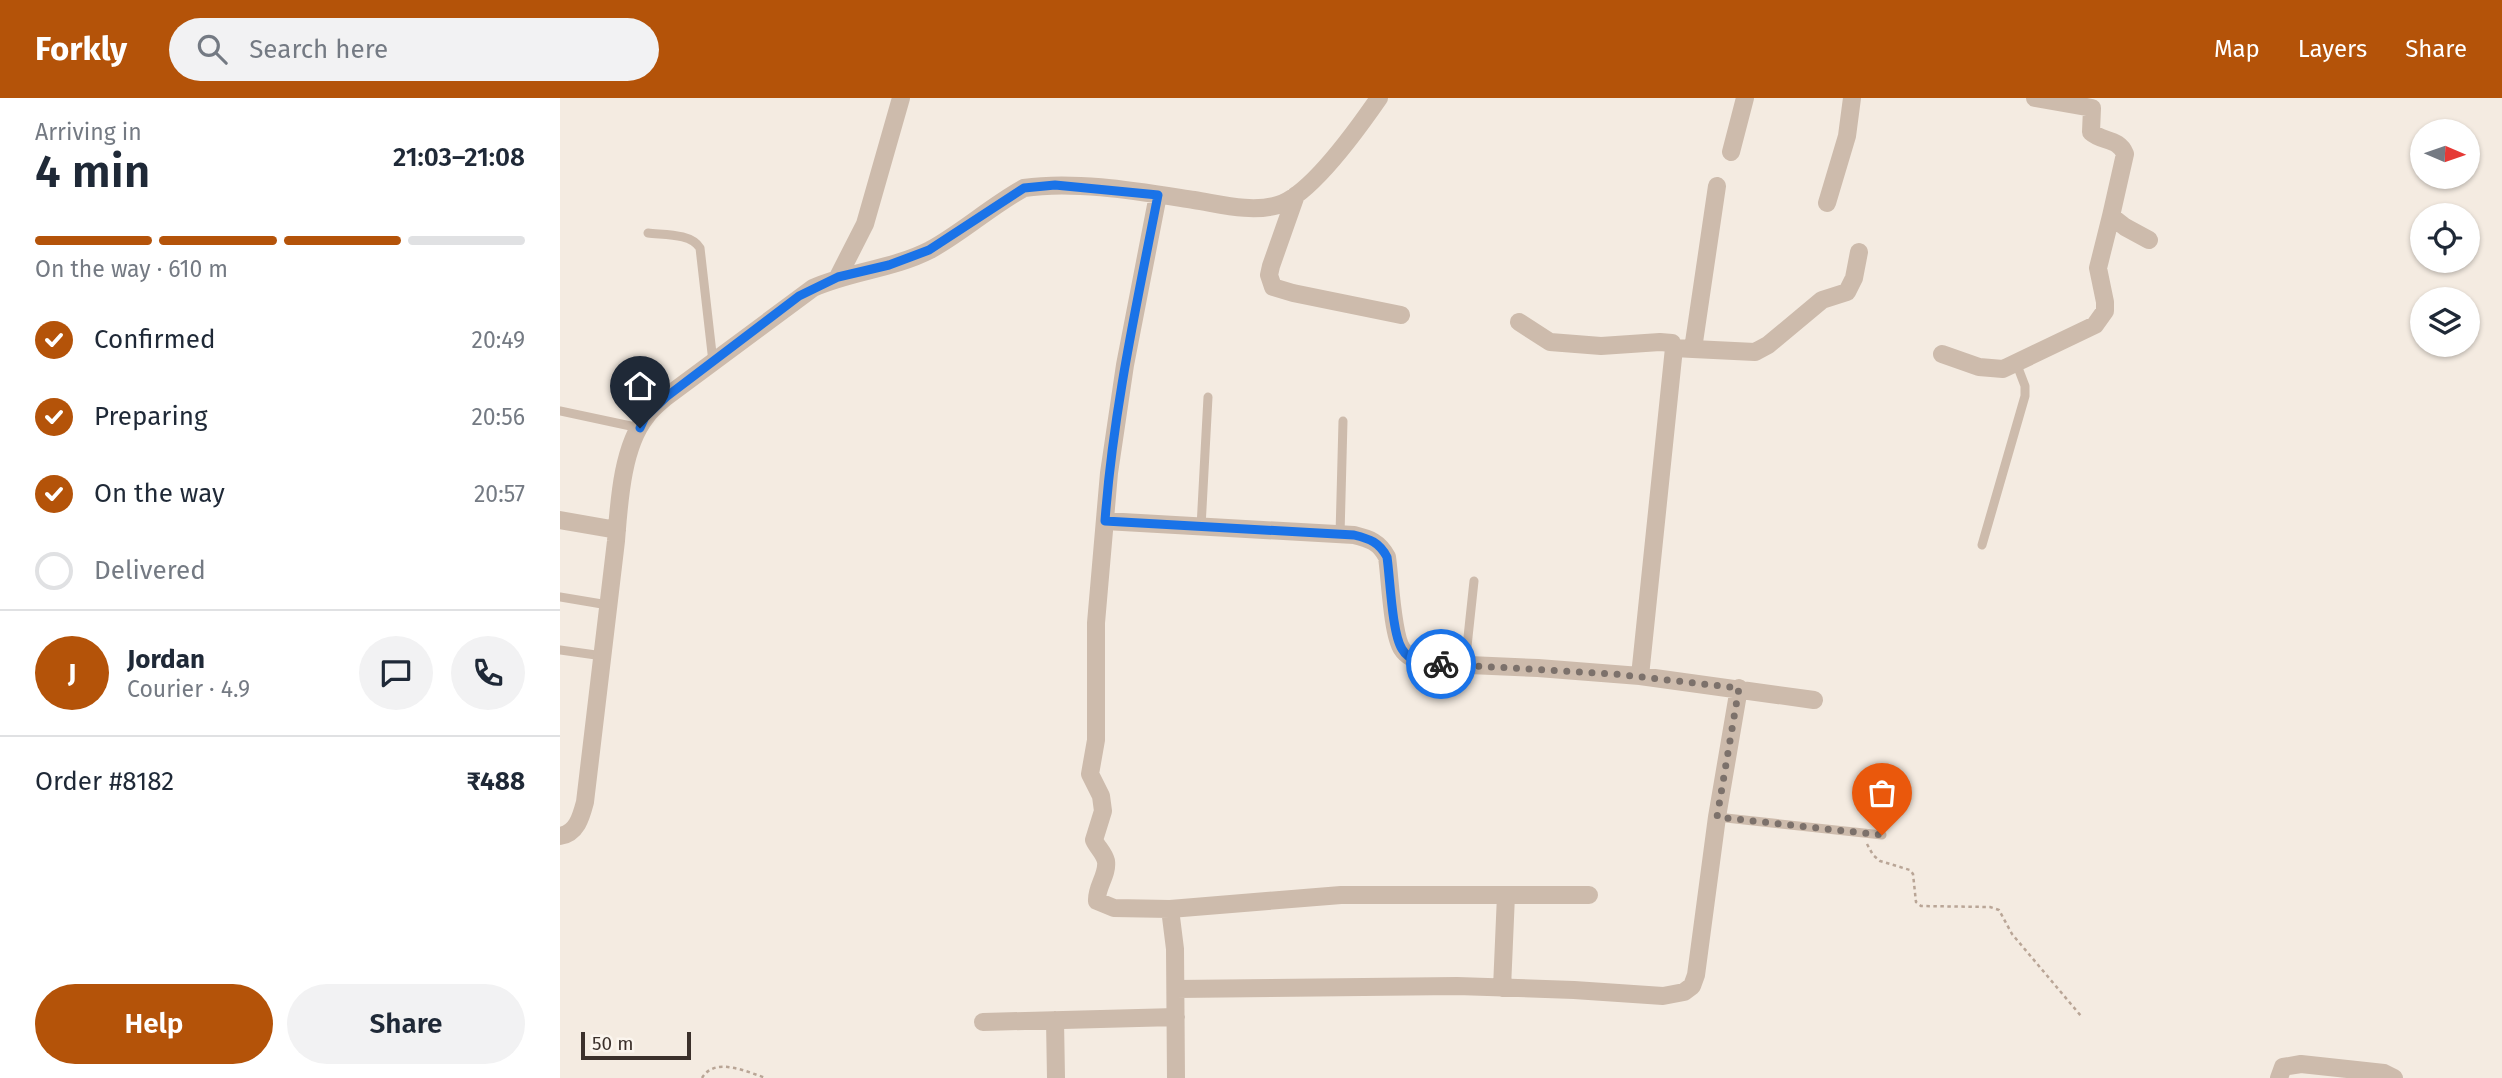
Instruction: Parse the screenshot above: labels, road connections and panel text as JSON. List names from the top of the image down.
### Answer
{
  "scale_bar": "50 m",
  "north": "right",
  "page": {
    "header": "Forkly",
    "search": "Search here",
    "nav": ["Map", "Layers", "Share"],
    "heading": ["4 min", "Arriving in", "21:03–21:08"],
    "panel": [
      "Jordan",
      "Courier · 4.9",
      "Order #8182",
      "₹488"
    ],
    "bar": "On the way · 610 m",
    "list": [
      ["Confirmed", "20:49"],
      ["Preparing", "20:56"],
      ["On the way", "20:57"],
      "Delivered"
    ],
    "round": "J",
    "buttons": ["Help", "Share"],
    "scale": "50 m"
  }
}
